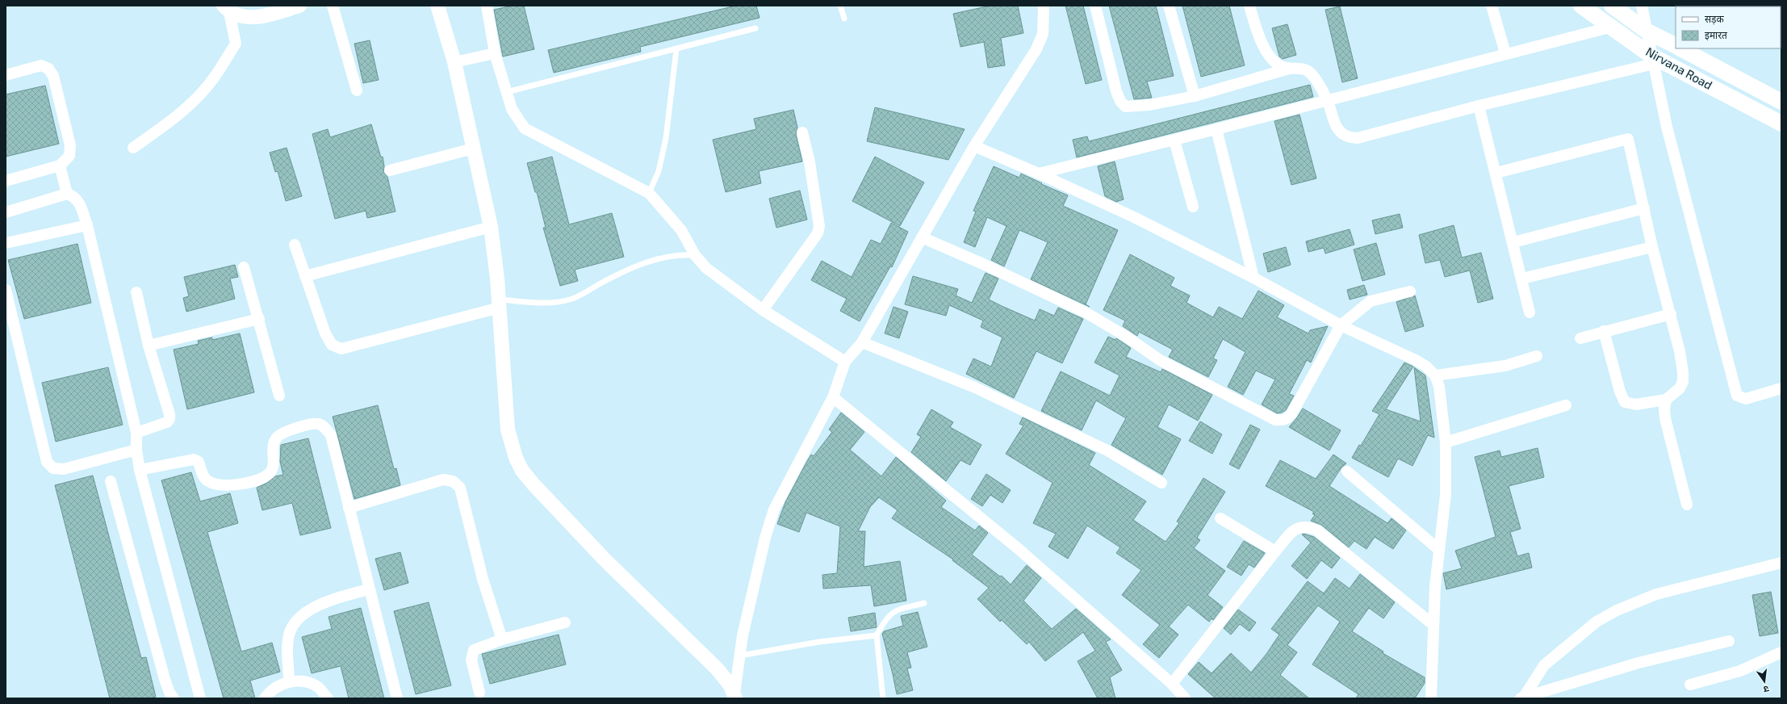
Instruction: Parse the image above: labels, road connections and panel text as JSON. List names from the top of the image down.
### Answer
{
  "streets": {
    "main road": ["Nirvana Road"]
  },
  "legend": ["सड़क", "इमारत"],
  "north": "bottom"
}
